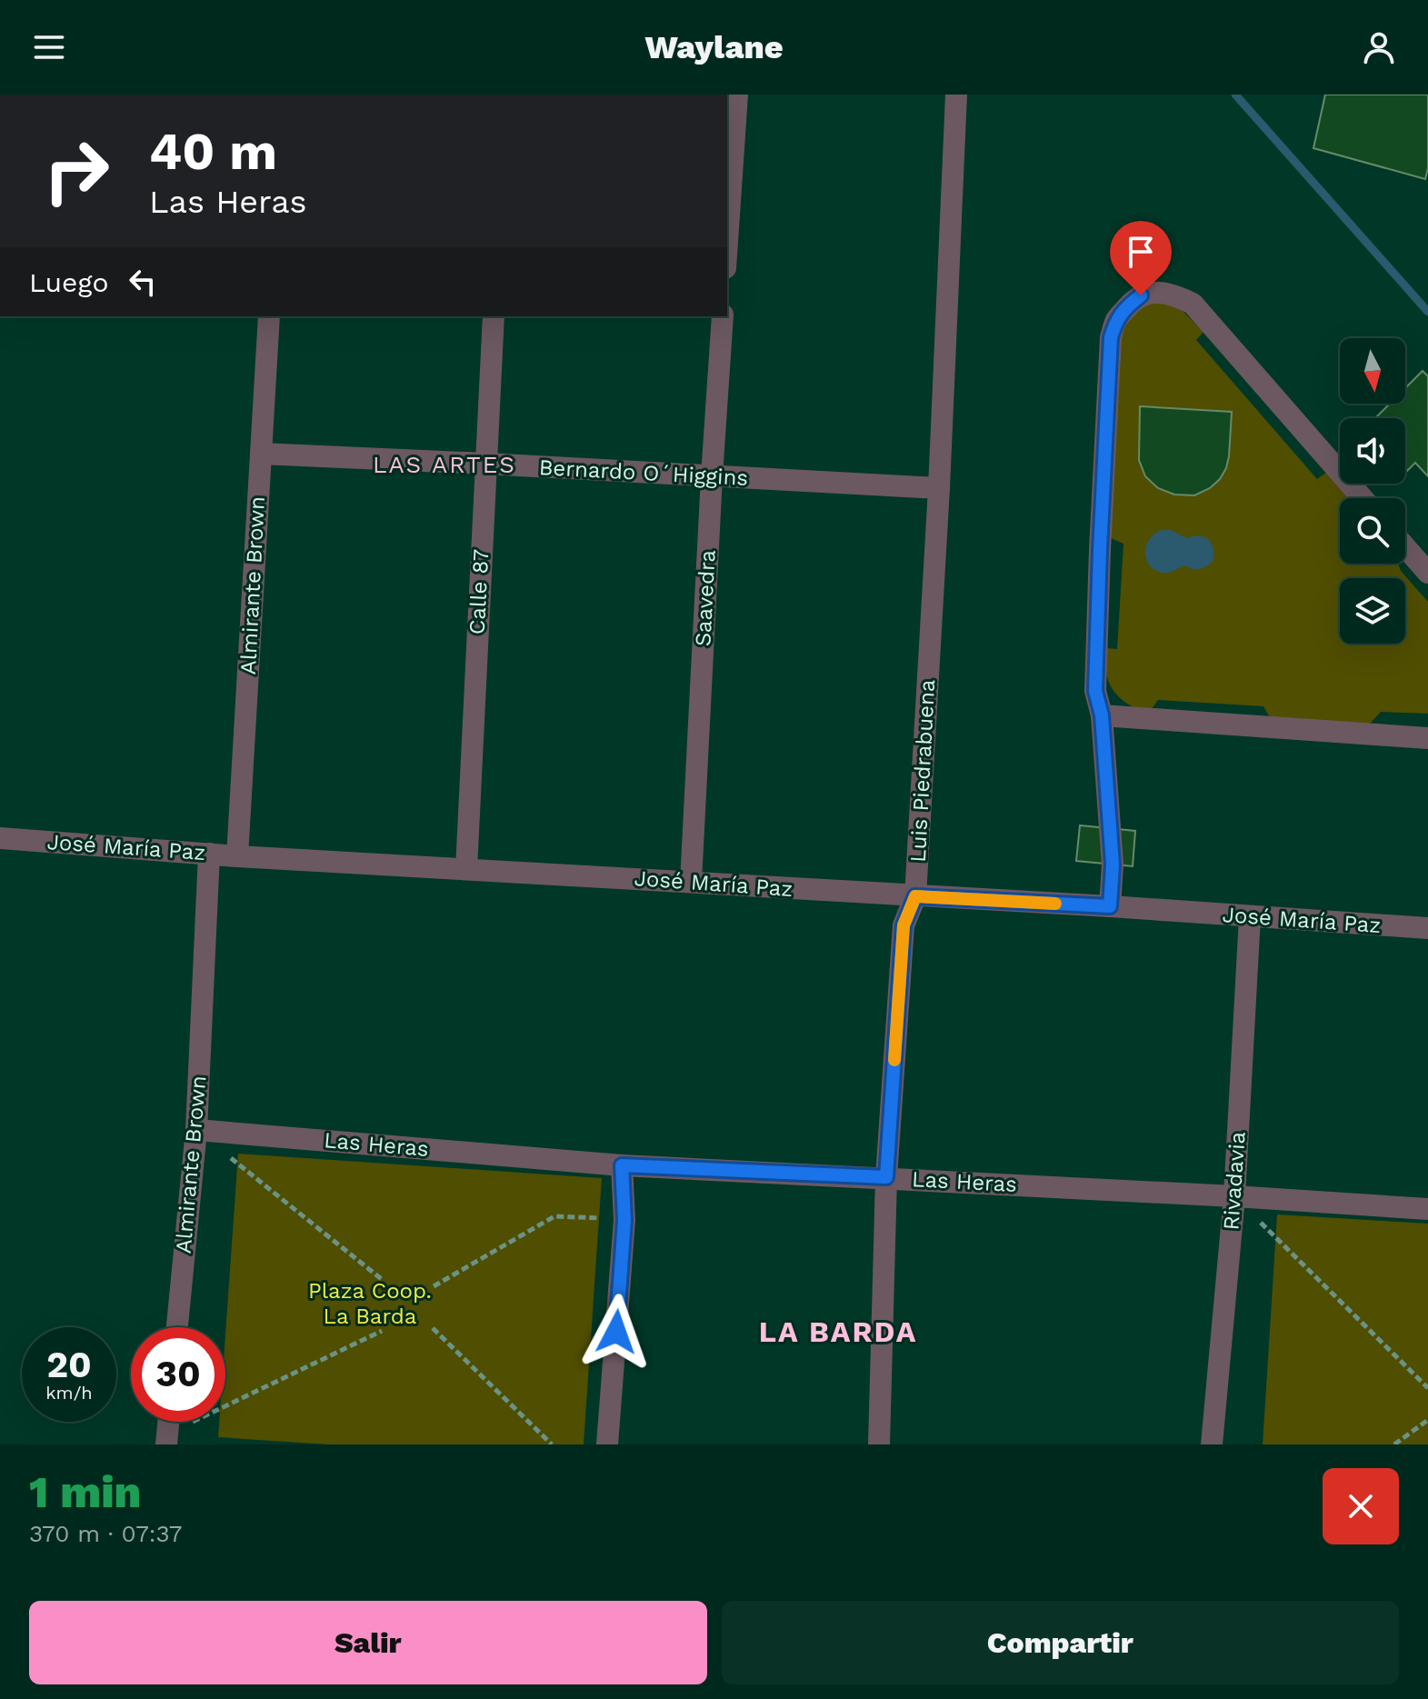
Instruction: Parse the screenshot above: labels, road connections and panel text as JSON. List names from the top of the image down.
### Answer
{
  "streets": {
    "street": [
      "Bernardo O´Higgins",
      "Almirante Brown",
      "Calle 87",
      "Saavedra",
      "Luis Piedrabuena",
      "José María Paz",
      "Las Heras",
      "Rivadavia"
    ]
  },
  "crossings": [
    ["Bernardo O´Higgins", "Almirante Brown"],
    ["Bernardo O´Higgins", "Calle 87"],
    ["Bernardo O´Higgins", "Saavedra"],
    ["Bernardo O´Higgins", "Luis Piedrabuena"],
    ["Almirante Brown", "José María Paz"],
    ["Almirante Brown", "Las Heras"],
    ["Calle 87", "José María Paz"],
    ["Saavedra", "José María Paz"],
    ["Luis Piedrabuena", "José María Paz"],
    ["Luis Piedrabuena", "Las Heras"],
    ["José María Paz", "Rivadavia"],
    ["Las Heras", "Rivadavia"]
  ],
  "districts": ["LAS ARTES", "LA BARDA"],
  "parks": ["Plaza Coop. La Barda"],
  "north": "bottom",
  "page": {
    "header": "Waylane",
    "turn": ["40 m", "Las Heras"],
    "then": "Luego",
    "speed": "20 km/h",
    "limit": "30",
    "heading": ["1 min", "370 m · 07:37"],
    "buttons": ["Salir", "Compartir"]
  }
}
